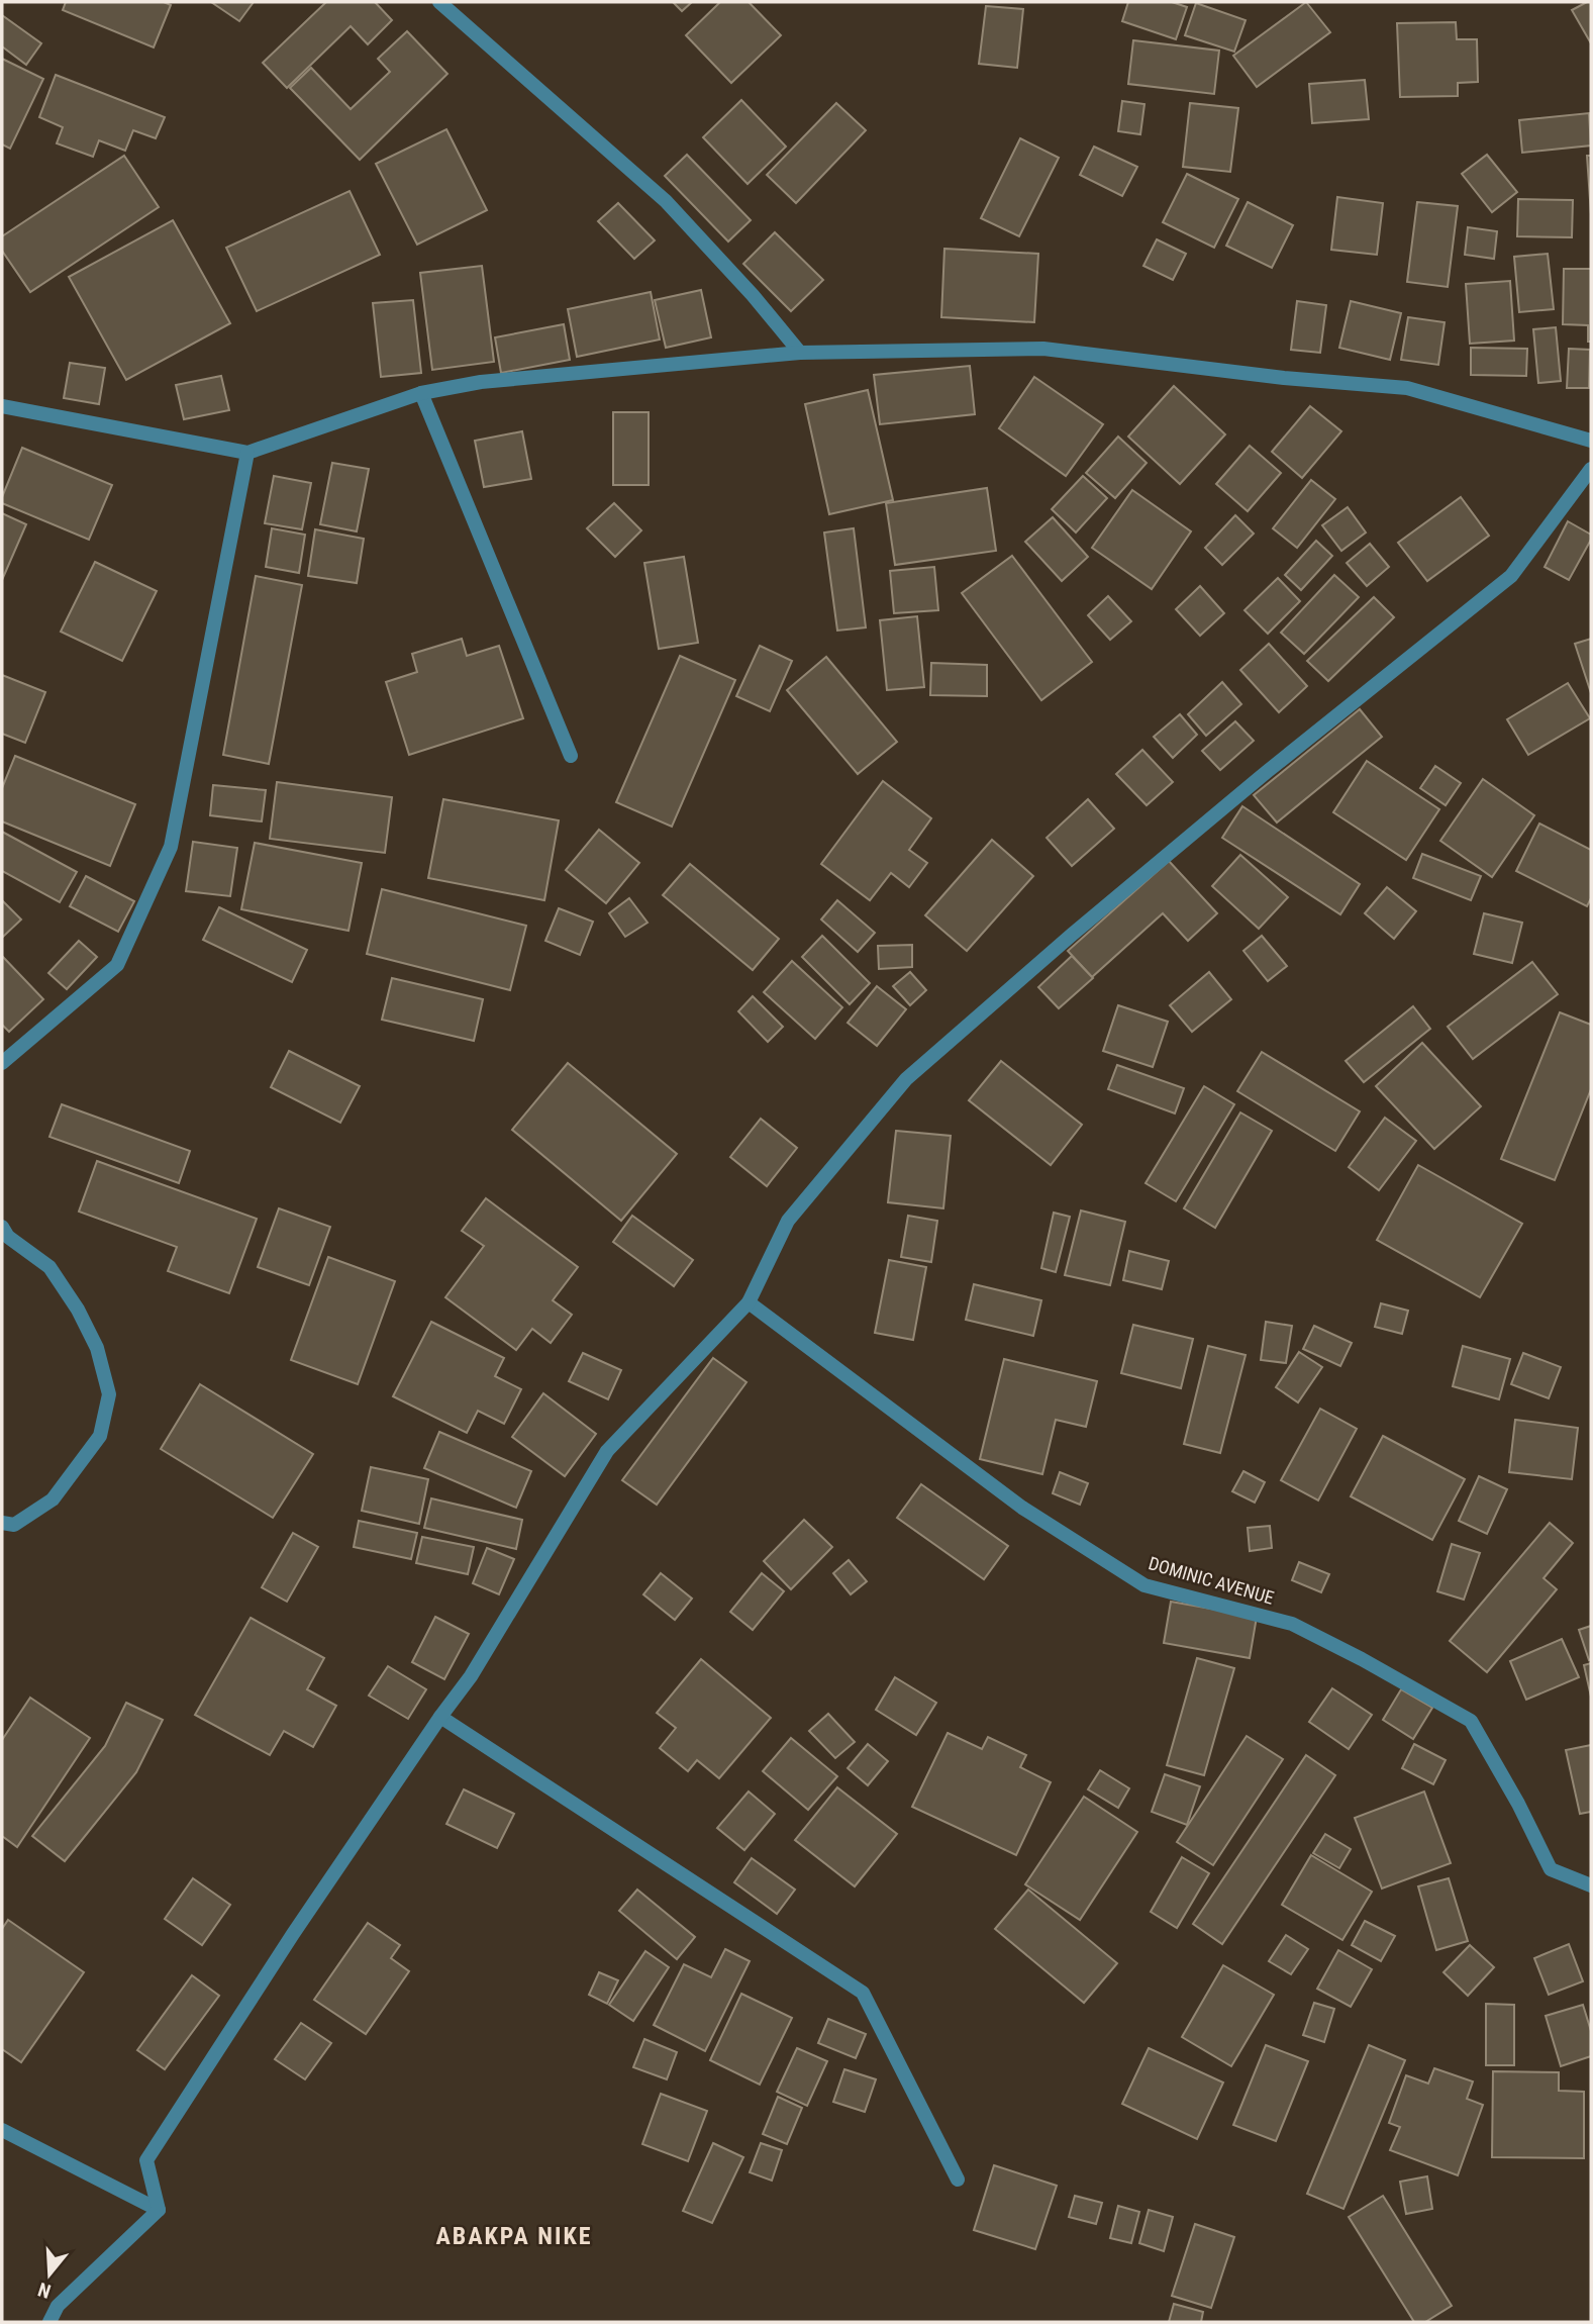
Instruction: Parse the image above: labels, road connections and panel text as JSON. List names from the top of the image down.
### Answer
{
  "streets": {
    "street": ["DOMINIC AVENUE"]
  },
  "districts": ["ABAKPA NIKE"],
  "north": "bottom"
}
